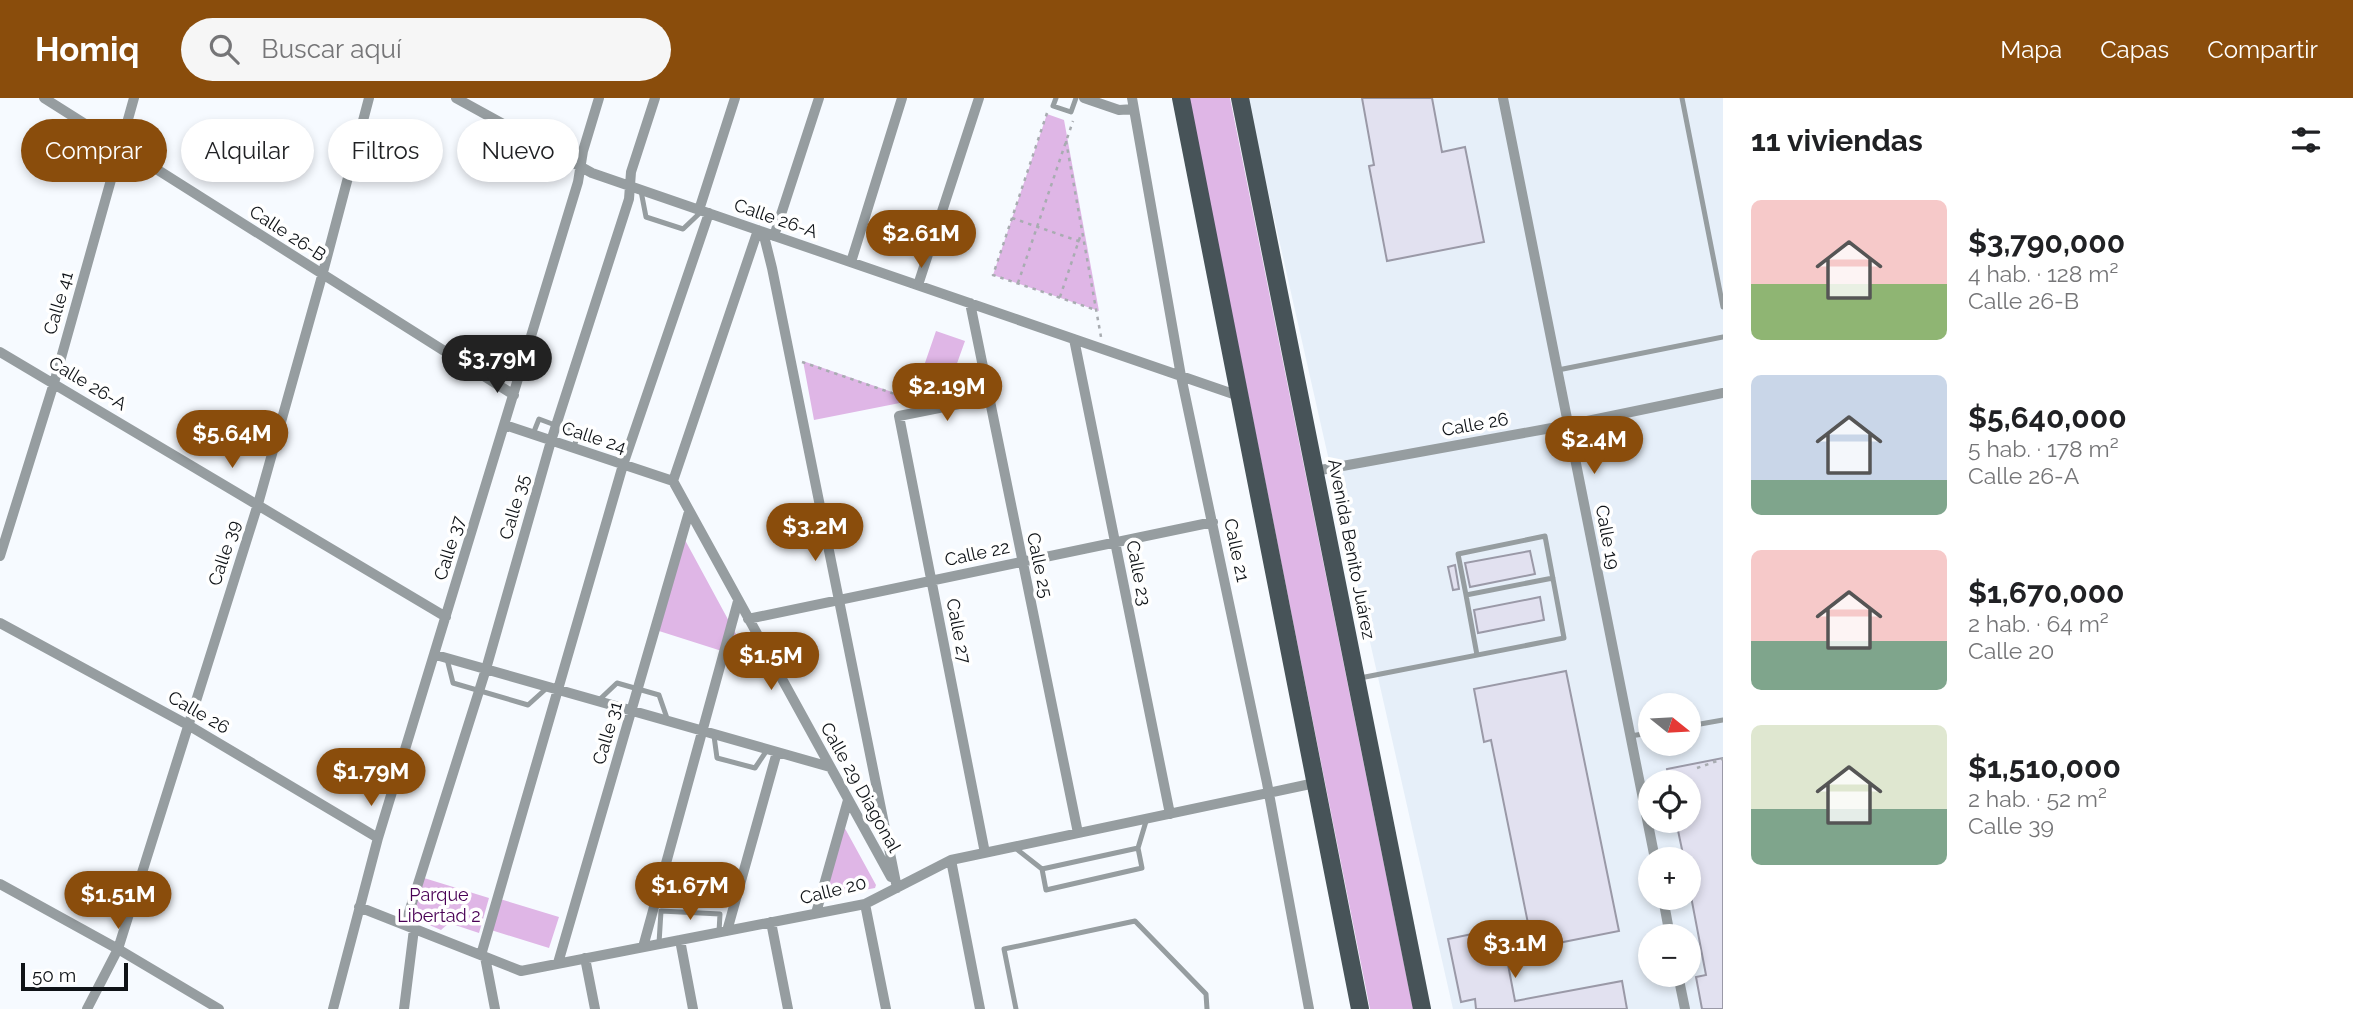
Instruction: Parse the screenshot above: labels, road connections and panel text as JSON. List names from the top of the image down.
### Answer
{
  "streets": {
    "main road": ["Avenida Benito Juárez"],
    "street": [
      "Calle 26-A",
      "Calle 26-B",
      "Calle 41",
      "Calle 26",
      "Calle 24",
      "Calle 35",
      "Calle 19",
      "Calle 37",
      "Calle 21",
      "Calle 39",
      "Calle 22",
      "Calle 25",
      "Calle 23",
      "Calle 27",
      "Calle 31",
      "Calle 29 Diagonal",
      "Calle 20"
    ]
  },
  "crossings": [
    ["Calle 26-A", "Calle 41"],
    ["Calle 26-A", "Calle 35"],
    ["Calle 26-A", "Calle 37"],
    ["Calle 26-A", "Calle 21"],
    ["Calle 26-A", "Calle 39"],
    ["Calle 26-A", "Calle 25"],
    ["Calle 26-A", "Calle 23"],
    ["Calle 26-B", "Calle 37"],
    ["Calle 26-B", "Calle 39"],
    ["Calle 26", "Calle 19"],
    ["Calle 26", "Calle 37"],
    ["Calle 26", "Avenida Benito Juárez"],
    ["Calle 26", "Calle 39"],
    ["Calle 24", "Calle 35"],
    ["Calle 24", "Calle 37"],
    ["Calle 24", "Calle 29 Diagonal"],
    ["Calle 35", "Calle 20"],
    ["Calle 37", "Calle 20"],
    ["Calle 21", "Calle 22"],
    ["Calle 21", "Calle 20"],
    ["Calle 22", "Calle 25"],
    ["Calle 22", "Calle 23"],
    ["Calle 22", "Calle 27"],
    ["Calle 22", "Calle 29 Diagonal"],
    ["Calle 25", "Calle 27"],
    ["Calle 25", "Calle 20"],
    ["Calle 23", "Calle 20"],
    ["Calle 27", "Calle 20"],
    ["Calle 31", "Calle 29 Diagonal"],
    ["Calle 31", "Calle 20"],
    ["Calle 29 Diagonal", "Calle 20"]
  ],
  "parks": ["Parque Libertad 2"],
  "scale_bar": "50 m",
  "north": "right",
  "page": {
    "header": "Homiq",
    "search": "Buscar aquí",
    "nav": ["Mapa", "Capas", "Compartir"],
    "heading": "11 viviendas",
    "chip": [
      "Comprar",
      "Alquilar",
      "Filtros",
      "Nuevo"
    ],
    "list": [
      {
        "name": "$3,790,000",
        "note": "4 hab. · 128 m² · Calle 26-B"
      },
      {
        "name": "$5,640,000",
        "note": "5 hab. · 178 m² · Calle 26-A"
      },
      {
        "name": "$1,670,000",
        "note": "2 hab. · 64 m² · Calle 20"
      },
      {
        "name": "$1,510,000",
        "note": "2 hab. · 52 m² · Calle 39"
      }
    ],
    "price": [
      "$2.61M",
      "$3.79M",
      "$2.19M",
      "$5.64M",
      "$2.4M",
      "$3.2M",
      "$1.5M",
      "$1.79M",
      "$1.67M",
      "$1.51M",
      "$3.1M"
    ],
    "map_buttons": ["+", "−"],
    "scale": "50 m"
  }
}
